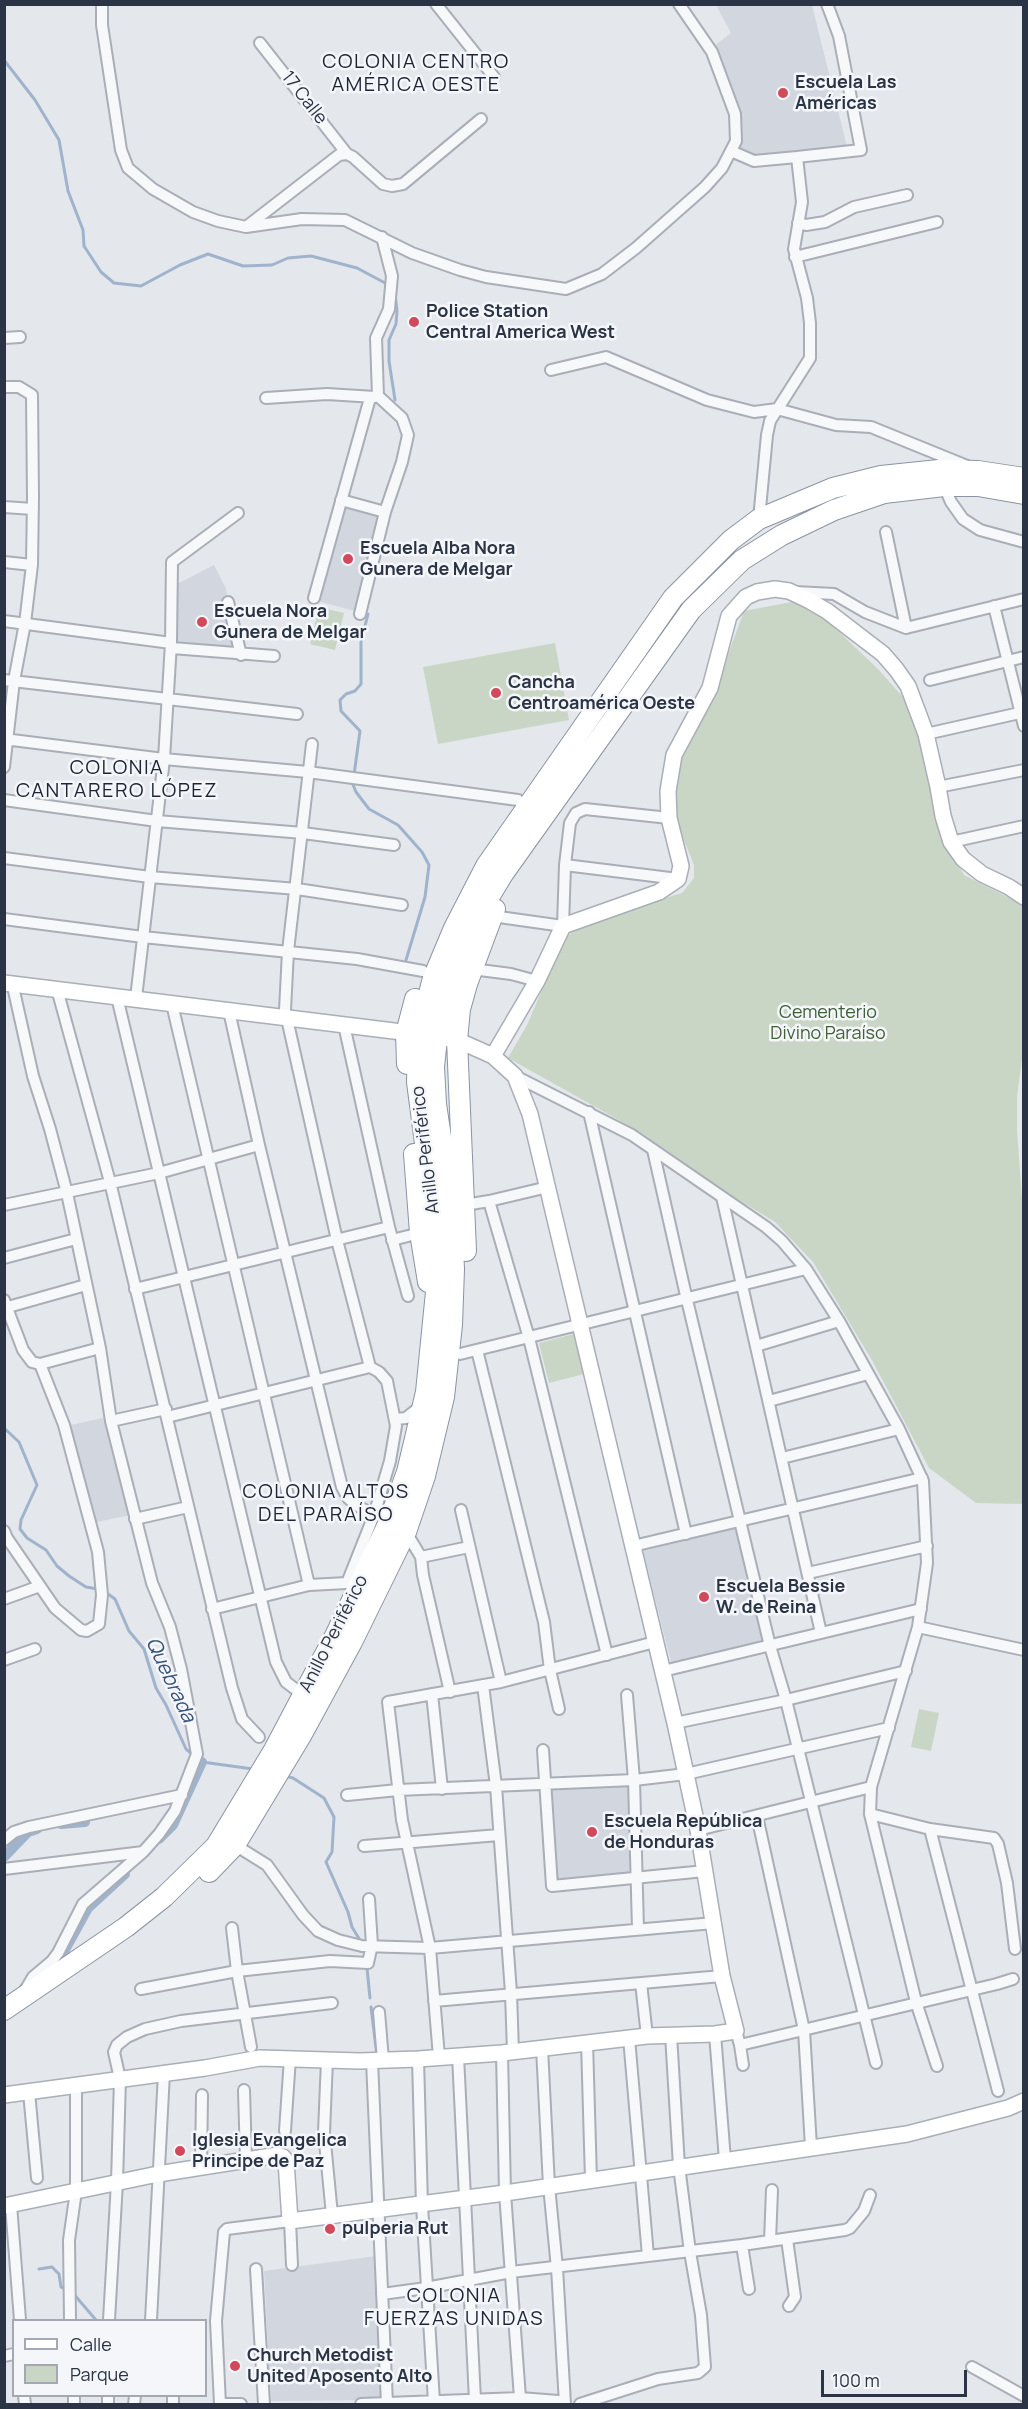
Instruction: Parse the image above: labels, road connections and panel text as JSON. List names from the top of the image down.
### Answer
{
  "streets": {
    "highway": ["Anillo Periférico"],
    "street": ["17 Calle"]
  },
  "districts": [
    "COLONIA CENTRO AMÉRICA OESTE",
    "COLONIA CANTARERO LÓPEZ",
    "COLONIA ALTOS DEL PARAÍSO",
    "COLONIA FUERZAS UNIDAS"
  ],
  "water": ["Quebrada"],
  "parks": ["Cementerio Divino Paraíso"],
  "places": [
    "Escuela Las Américas",
    "Police Station Central America West",
    "Escuela Alba Nora Gunera de Melgar",
    "Escuela Nora Gunera de Melgar",
    "Cancha Centroamérica Oeste",
    "Escuela Bessie W. de Reina",
    "Escuela República de Honduras",
    "Iglesia Evangelica Principe de Paz",
    "pulperia Rut",
    "Church Metodist United Aposento Alto"
  ],
  "legend": ["Calle", "Parque"],
  "scale_bar": "100 m"
}
